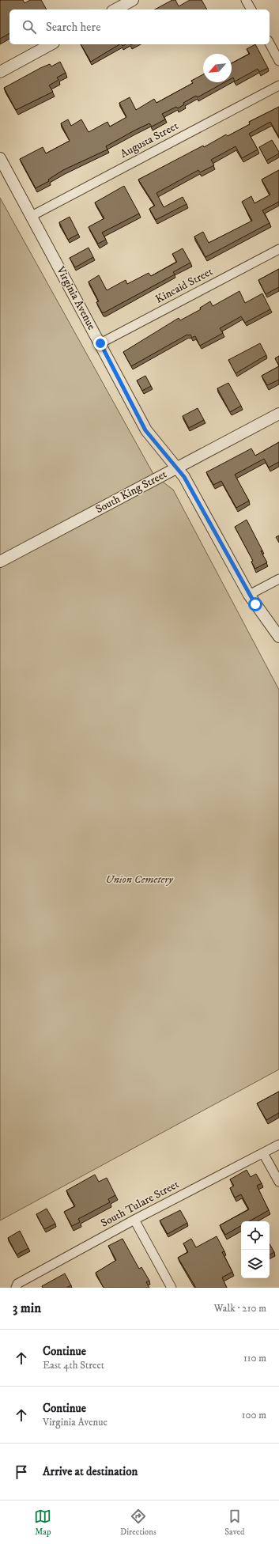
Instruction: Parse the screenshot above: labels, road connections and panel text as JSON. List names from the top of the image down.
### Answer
{
  "streets": {
    "street": [
      "Augusta Street",
      "Kincaid Street",
      "Virginia Avenue",
      "South King Street",
      "South Tulare Street"
    ]
  },
  "crossings": [
    ["Augusta Street", "Virginia Avenue"],
    ["Kincaid Street", "Virginia Avenue"],
    ["Virginia Avenue", "South King Street"]
  ],
  "parks": ["Union Cemetery"],
  "north": "bottom left",
  "page": {
    "search": "Search here",
    "heading": ["3 min", "Walk · 210 m"],
    "list": [
      ["Continue", "East 4th Street", "110 m"],
      ["Continue", "Virginia Avenue", "100 m"],
      "Arrive at destination"
    ],
    "nav": ["Map", "Directions", "Saved"]
  }
}
